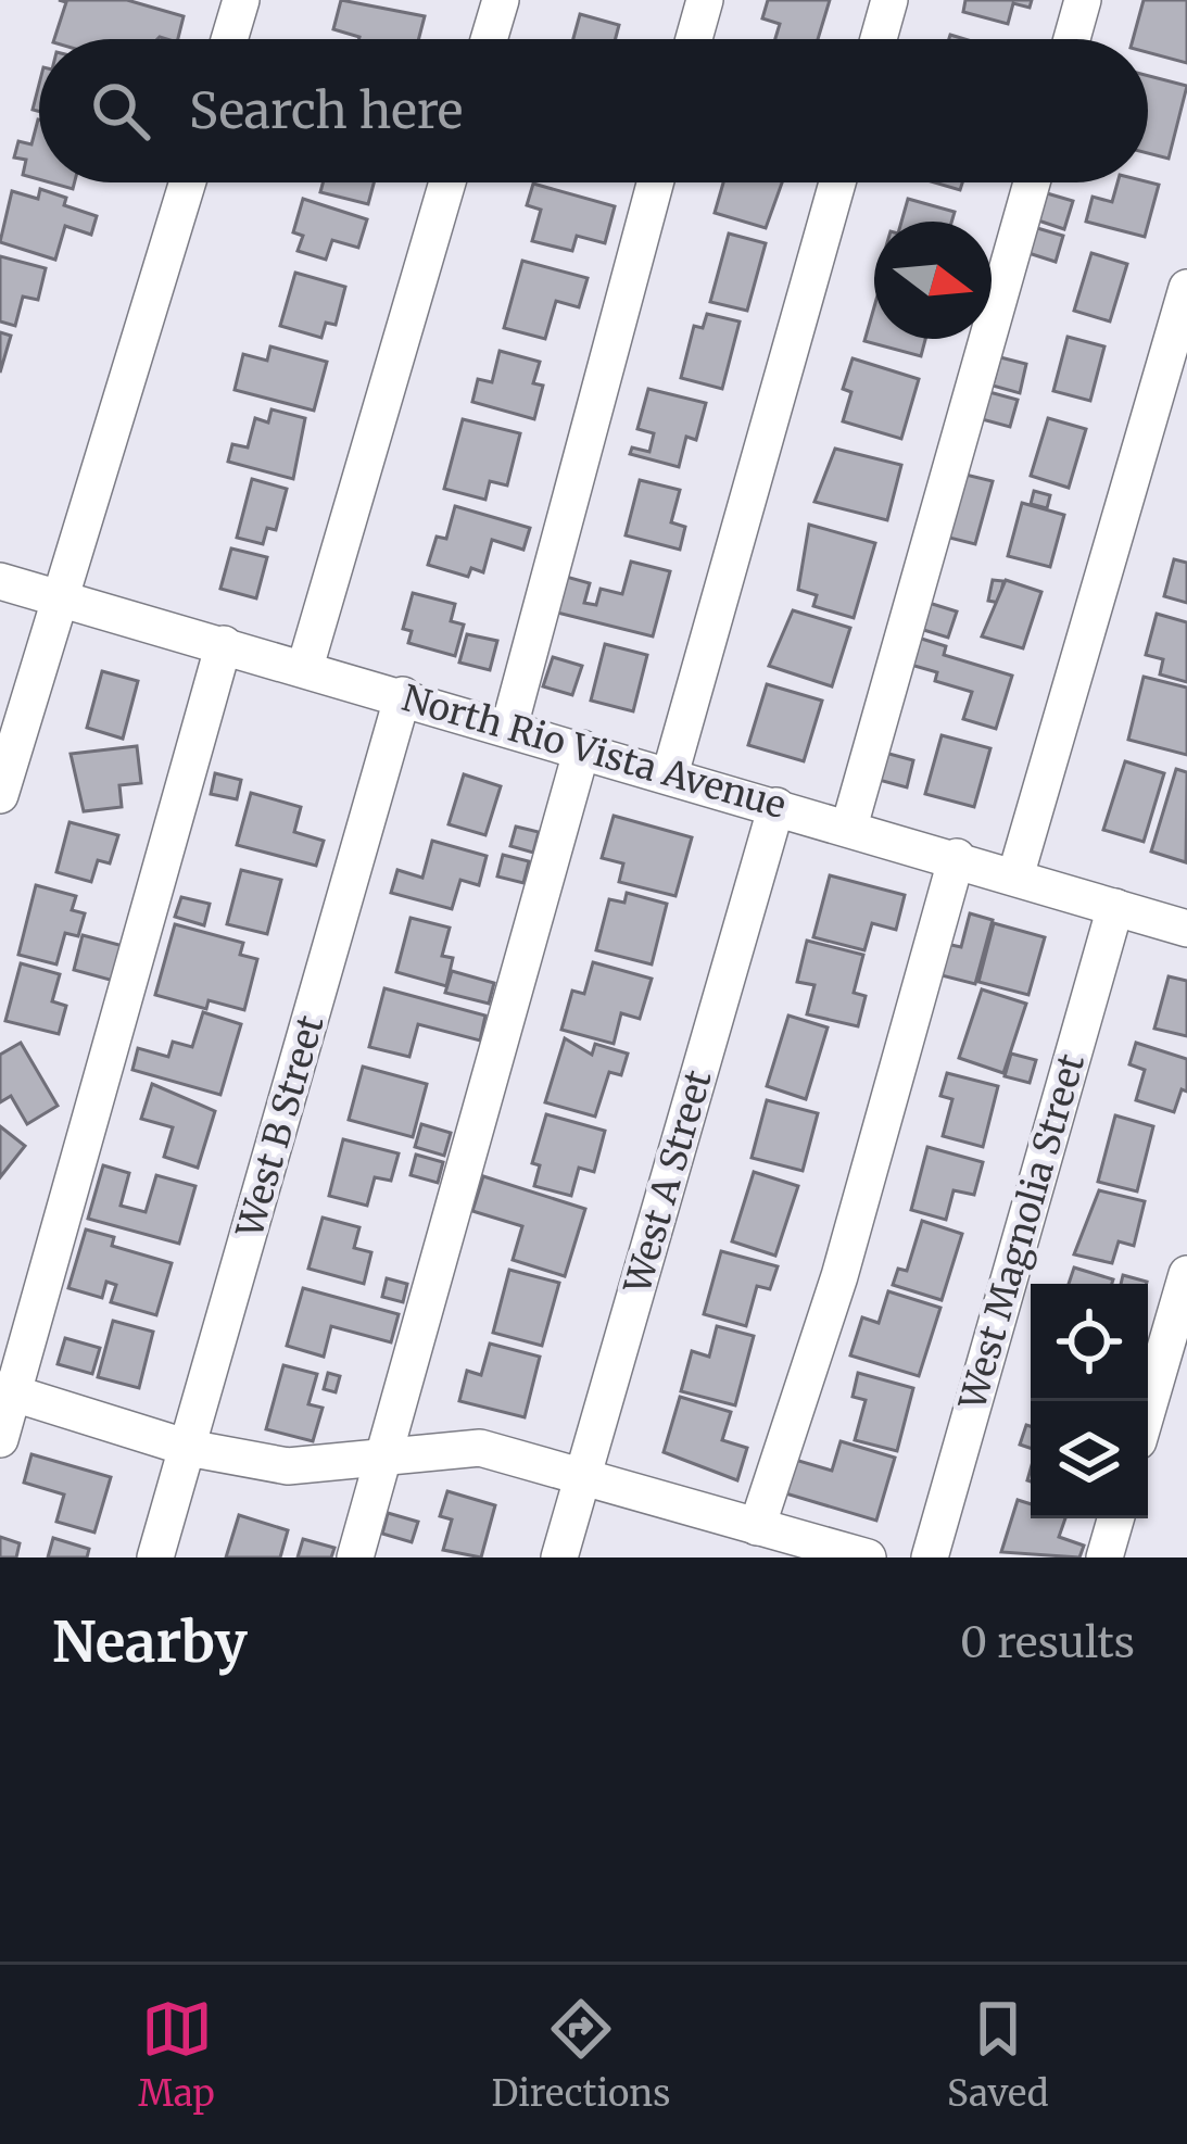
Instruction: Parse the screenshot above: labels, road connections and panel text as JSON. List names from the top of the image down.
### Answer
{
  "streets": {
    "street": [
      "North Rio Vista Avenue",
      "West B Street",
      "West A Street",
      "West Magnolia Street"
    ]
  },
  "crossings": [
    ["North Rio Vista Avenue", "West B Street"],
    ["North Rio Vista Avenue", "West A Street"],
    ["North Rio Vista Avenue", "West Magnolia Street"]
  ],
  "north": "right",
  "page": {
    "search": "Search here",
    "heading": ["Nearby", "0 results"],
    "nav": ["Map", "Directions", "Saved"]
  }
}
